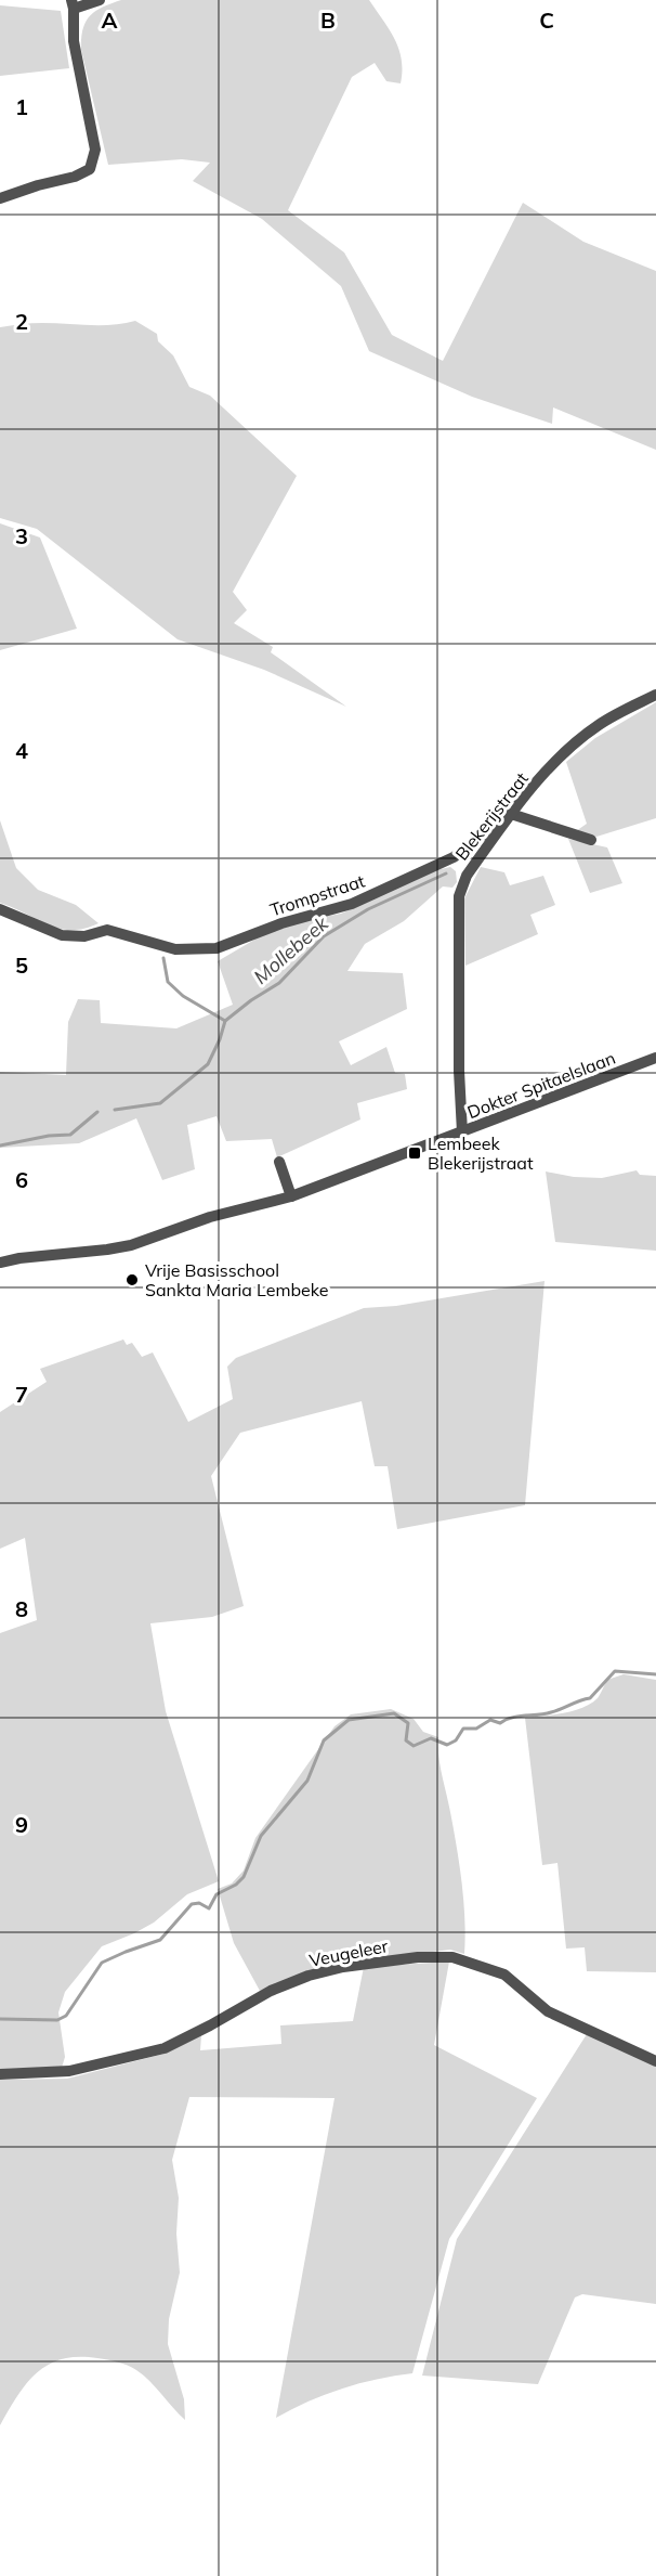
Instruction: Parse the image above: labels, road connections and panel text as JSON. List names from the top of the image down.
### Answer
{
  "streets": {
    "street": [
      "Blekerijstraat",
      "Trompstraat",
      "Dokter Spitaelslaan",
      "Veugeleer"
    ]
  },
  "crossings": [
    ["Blekerijstraat", "Trompstraat"],
    ["Blekerijstraat", "Dokter Spitaelslaan"]
  ],
  "water": ["Mollebeek"],
  "places": {
    "transit": ["Lembeek Blekerijstraat"],
    "other": ["Vrije Basisschool Sankta Maria Lembeke"]
  },
  "grid": {
    "columns": ["A", "B", "C"],
    "rows": [
      "1",
      "2",
      "3",
      "4",
      "5",
      "6",
      "7",
      "8",
      "9"
    ]
  }
}
